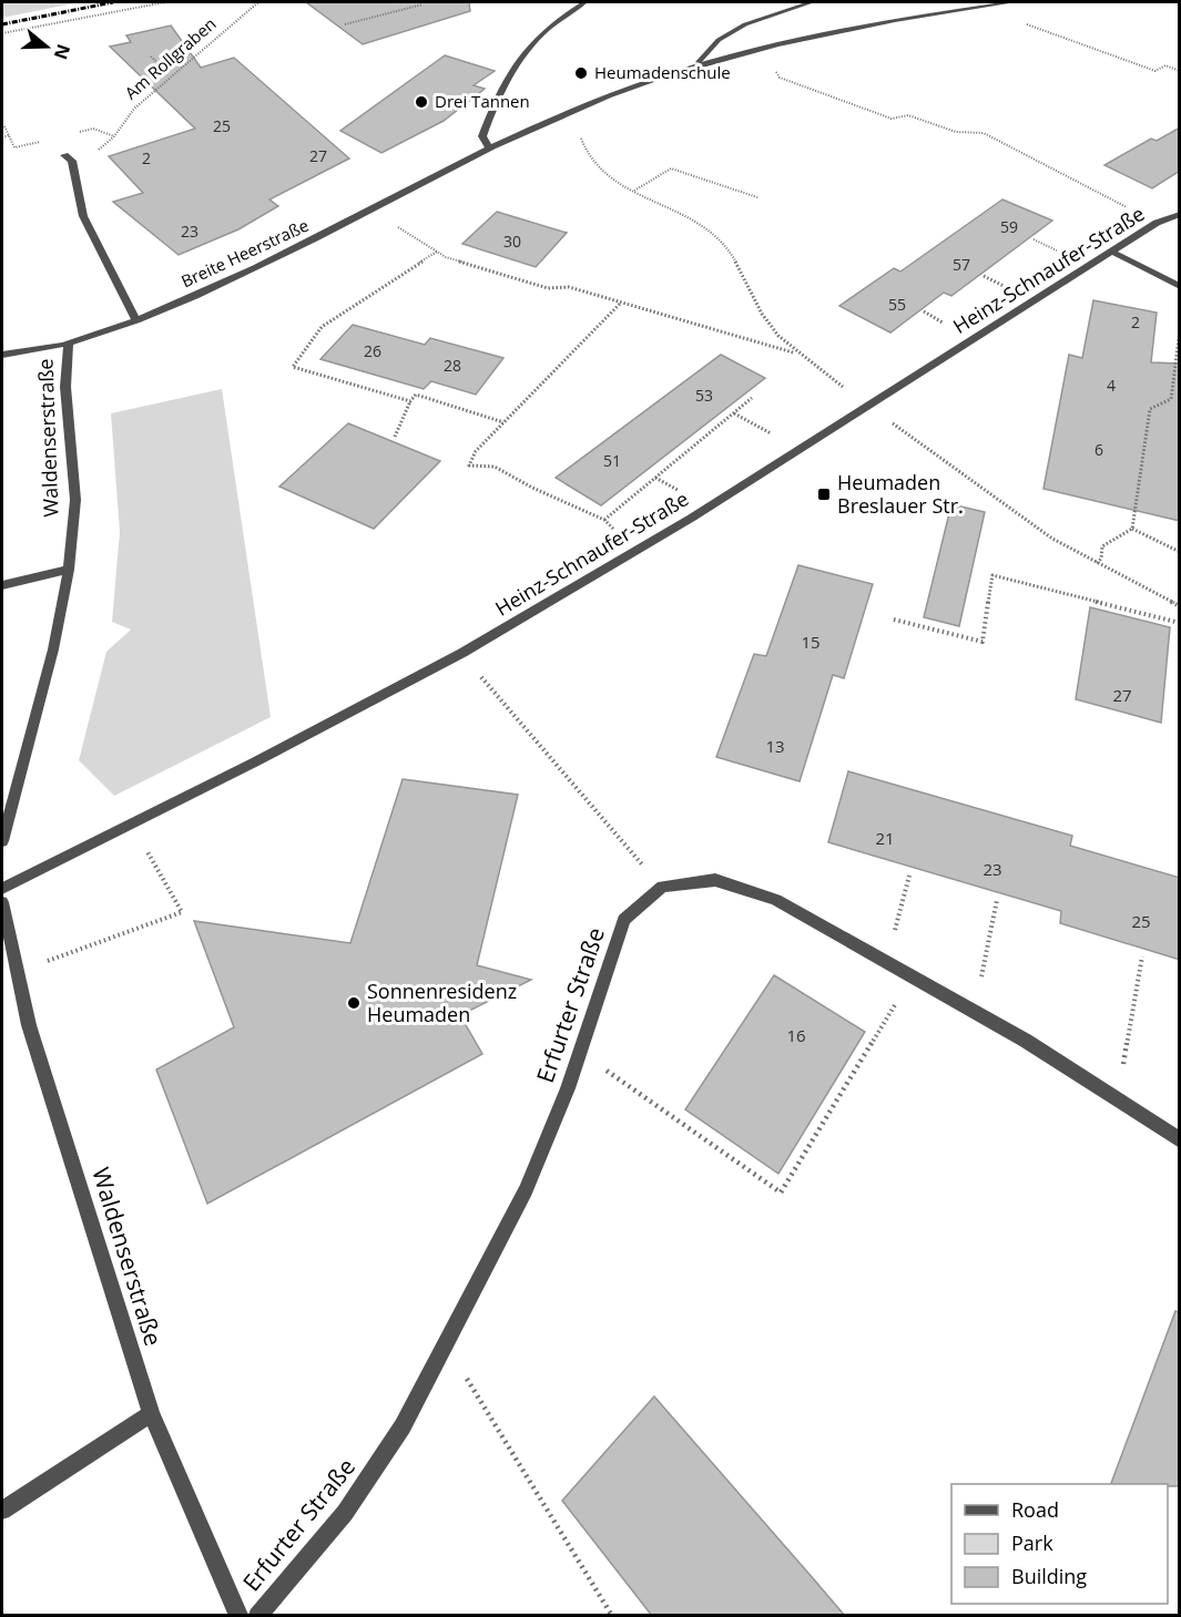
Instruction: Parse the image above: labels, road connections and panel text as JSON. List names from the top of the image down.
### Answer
{
  "streets": {
    "street": [
      "Breite Heerstraße",
      "Heinz-Schnaufer-Straße",
      "Waldenserstraße",
      "Erfurter Straße"
    ],
    "path": ["Am Rollgraben"]
  },
  "crossings": [
    ["Breite Heerstraße", "Waldenserstraße"]
  ],
  "places": {
    "other": ["Heumadenschule", "Drei Tannen", "Sonnenresidenz Heumaden"],
    "transit": ["Heumaden Breslauer Str."]
  },
  "house_numbers": [
    "25",
    "27",
    "2",
    "59",
    "23",
    "30",
    "57",
    "55",
    "2",
    "26",
    "28",
    "4",
    "53",
    "6",
    "51",
    "15",
    "27",
    "13",
    "21",
    "23",
    "25",
    "16"
  ],
  "legend": ["Road", "Park", "Building"],
  "north": "right"
}
